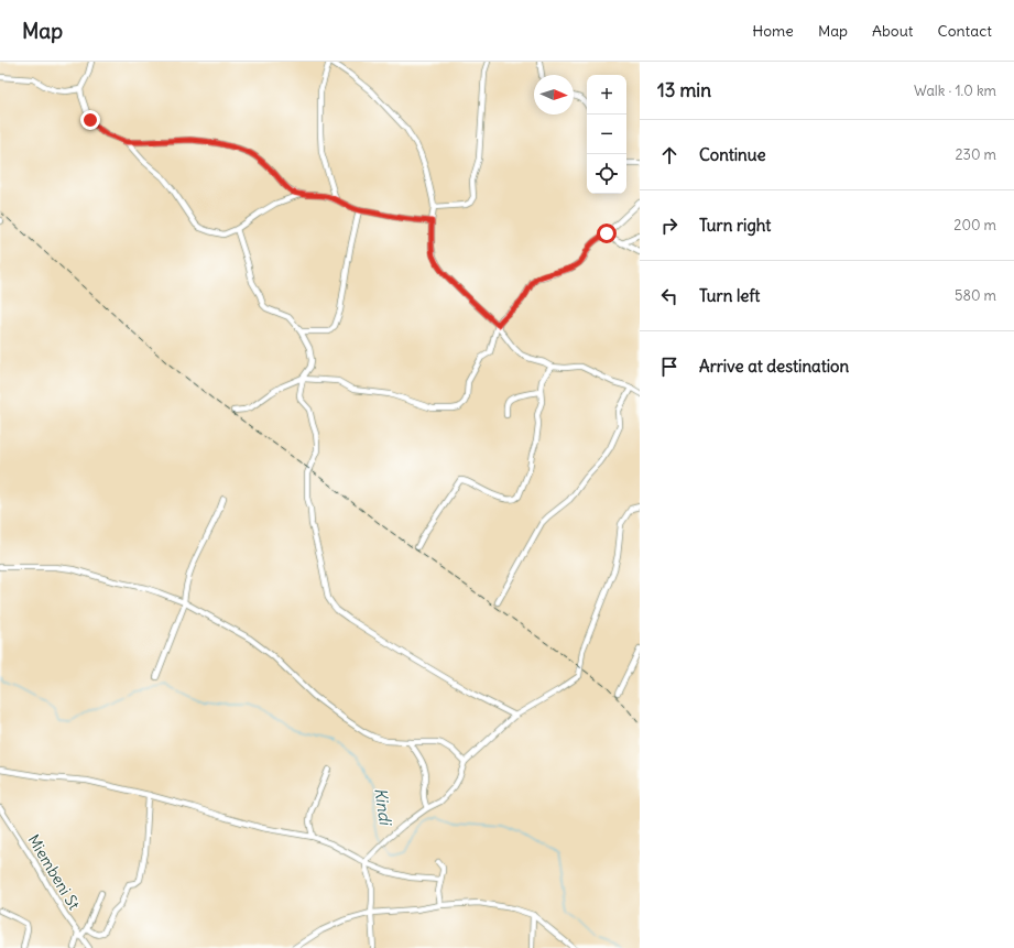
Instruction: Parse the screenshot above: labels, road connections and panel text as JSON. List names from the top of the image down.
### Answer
{
  "streets": {
    "street": ["Miembeni St"]
  },
  "water": ["Kindi"],
  "north": "right",
  "page": {
    "header": "Map",
    "nav": [
      "Home",
      "Map",
      "About",
      "Contact"
    ],
    "heading": ["13 min", "Walk · 1.0 km"],
    "map_buttons": ["+", "−"],
    "list": [
      ["Continue", "230 m"],
      ["Turn right", "200 m"],
      ["Turn left", "580 m"],
      "Arrive at destination"
    ]
  }
}
